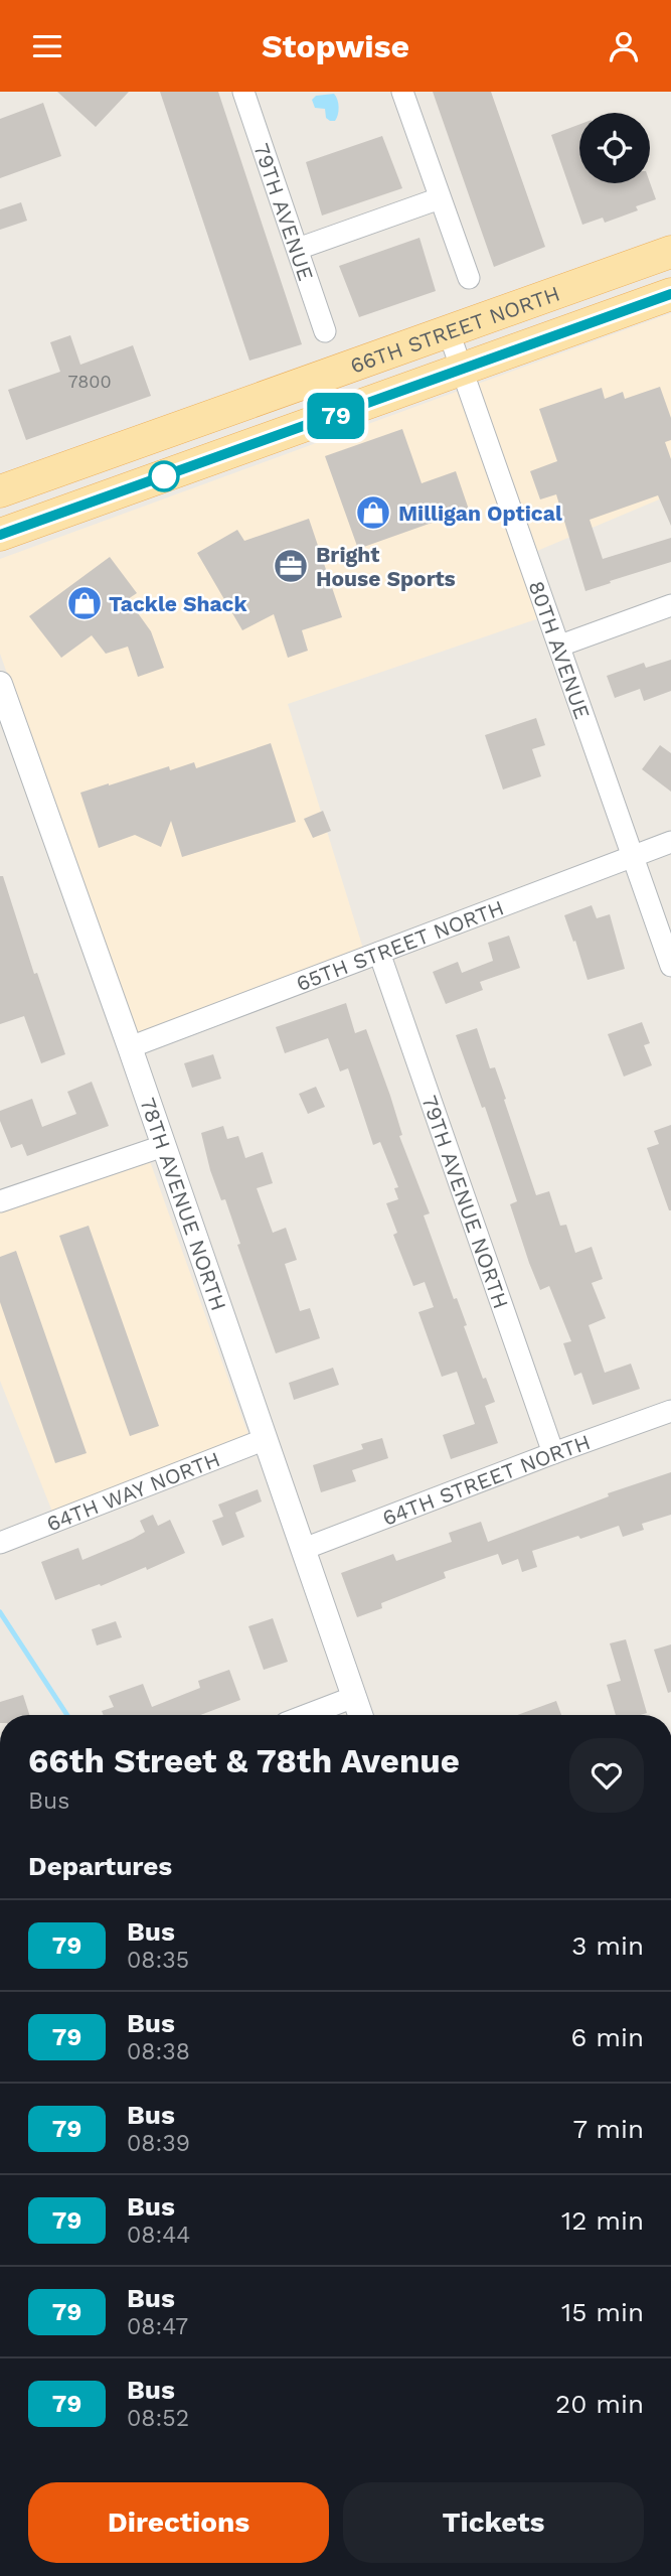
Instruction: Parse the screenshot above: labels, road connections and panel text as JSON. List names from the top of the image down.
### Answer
{
  "streets": {
    "main road": ["66TH STREET NORTH"],
    "street": [
      "79TH AVENUE",
      "80TH AVENUE",
      "65TH STREET NORTH",
      "79TH AVENUE NORTH",
      "78TH AVENUE NORTH",
      "64TH STREET NORTH",
      "64TH WAY NORTH"
    ]
  },
  "crossings": [
    ["66TH STREET NORTH", "80TH AVENUE"],
    ["80TH AVENUE", "65TH STREET NORTH"],
    ["65TH STREET NORTH", "79TH AVENUE NORTH"],
    ["65TH STREET NORTH", "78TH AVENUE NORTH"],
    ["79TH AVENUE NORTH", "64TH STREET NORTH"],
    ["78TH AVENUE NORTH", "64TH STREET NORTH"],
    ["78TH AVENUE NORTH", "64TH WAY NORTH"]
  ],
  "places": {
    "shop": ["Milligan Optical", "Tackle Shack"],
    "office": ["Bright House Sports"]
  },
  "lines": ["bus line 79"],
  "house_numbers": ["7800"],
  "page": {
    "header": "Stopwise",
    "on_map": "79",
    "heading": [
      ["66th Street & 78th Avenue", "Bus"],
      "Departures"
    ],
    "list": [
      {
        "mark": "79",
        "name": "Bus",
        "note": "08:35",
        "value": "3 min"
      },
      {
        "mark": "79",
        "name": "Bus",
        "note": "08:38",
        "value": "6 min"
      },
      {
        "mark": "79",
        "name": "Bus",
        "note": "08:39",
        "value": "7 min"
      },
      {
        "mark": "79",
        "name": "Bus",
        "note": "08:44",
        "value": "12 min"
      },
      {
        "mark": "79",
        "name": "Bus",
        "note": "08:47",
        "value": "15 min"
      },
      {
        "mark": "79",
        "name": "Bus",
        "note": "08:52",
        "value": "20 min"
      }
    ],
    "buttons": ["Directions", "Tickets"]
  }
}
